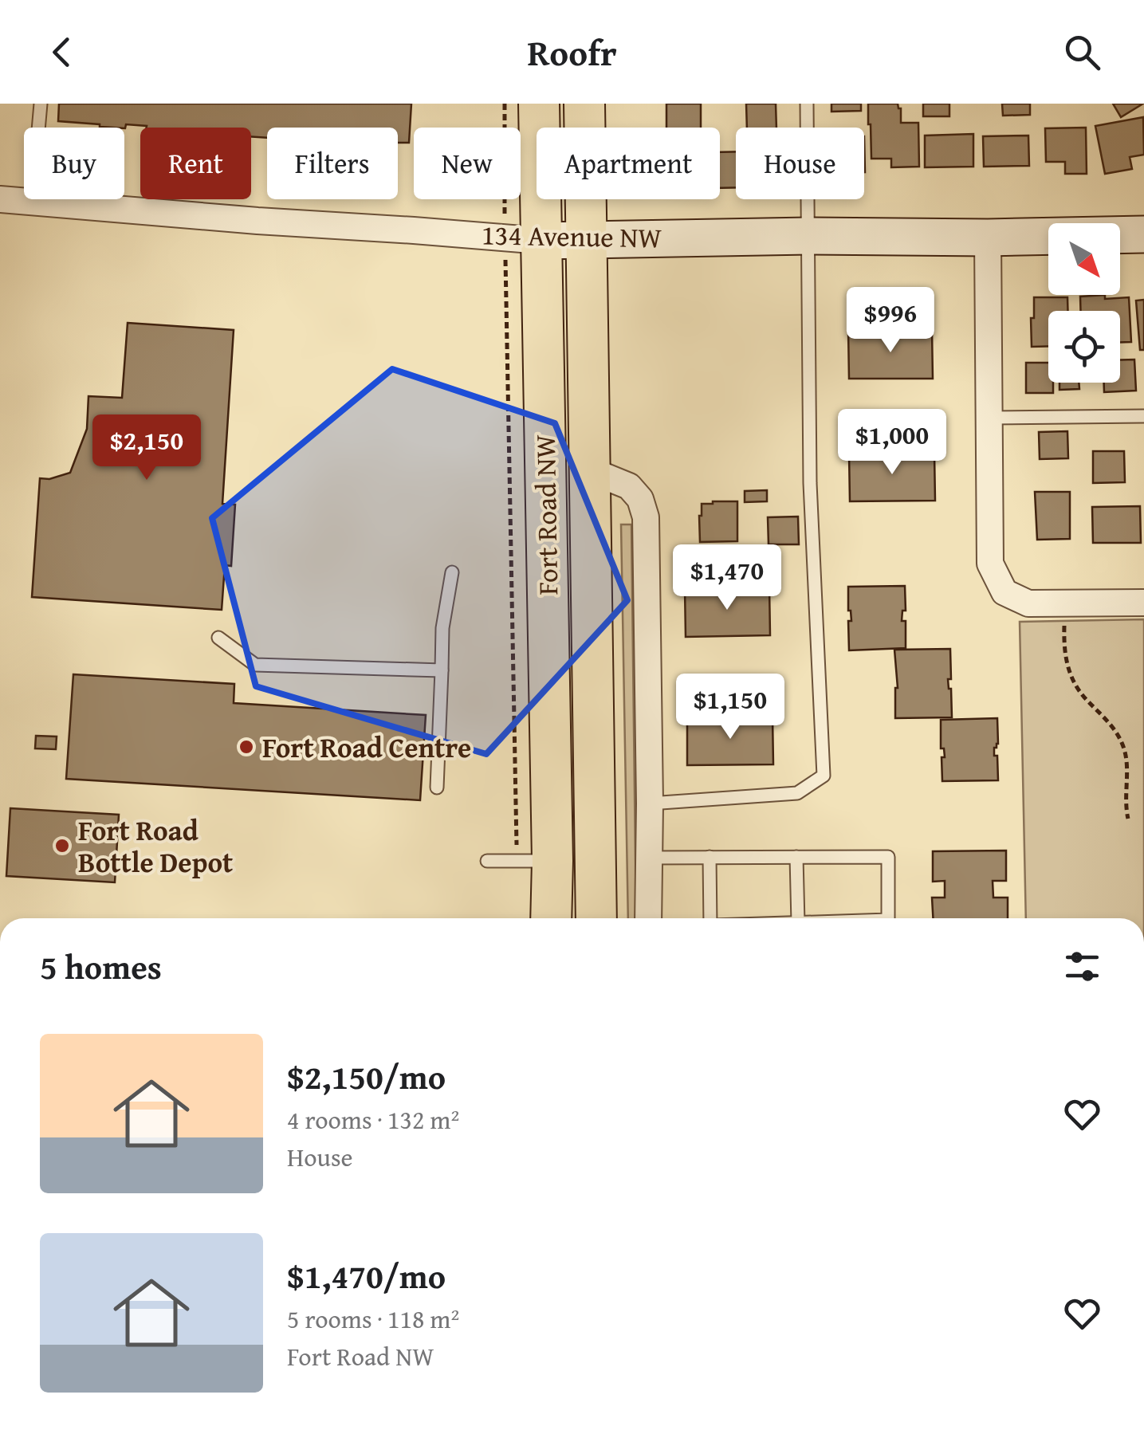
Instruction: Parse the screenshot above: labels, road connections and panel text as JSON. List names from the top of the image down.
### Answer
{
  "streets": {
    "main road": ["Fort Road NW"],
    "street": ["134 Avenue NW"]
  },
  "crossings": [
    ["134 Avenue NW", "Fort Road NW"]
  ],
  "places": ["Fort Road Centre", "Fort Road Bottle Depot"],
  "north": "bottom right",
  "page": {
    "header": "Roofr",
    "chip": [
      "Buy",
      "Rent",
      "Filters",
      "New",
      "Apartment",
      "House"
    ],
    "price": [
      "$996",
      "$1,000",
      "$2,150",
      "$1,470",
      "$1,150"
    ],
    "heading": "5 homes",
    "list": [
      {
        "name": "$2,150/mo",
        "note": "4 rooms · 132 m² · House"
      },
      {
        "name": "$1,470/mo",
        "note": "5 rooms · 118 m² · Fort Road NW"
      }
    ]
  }
}
